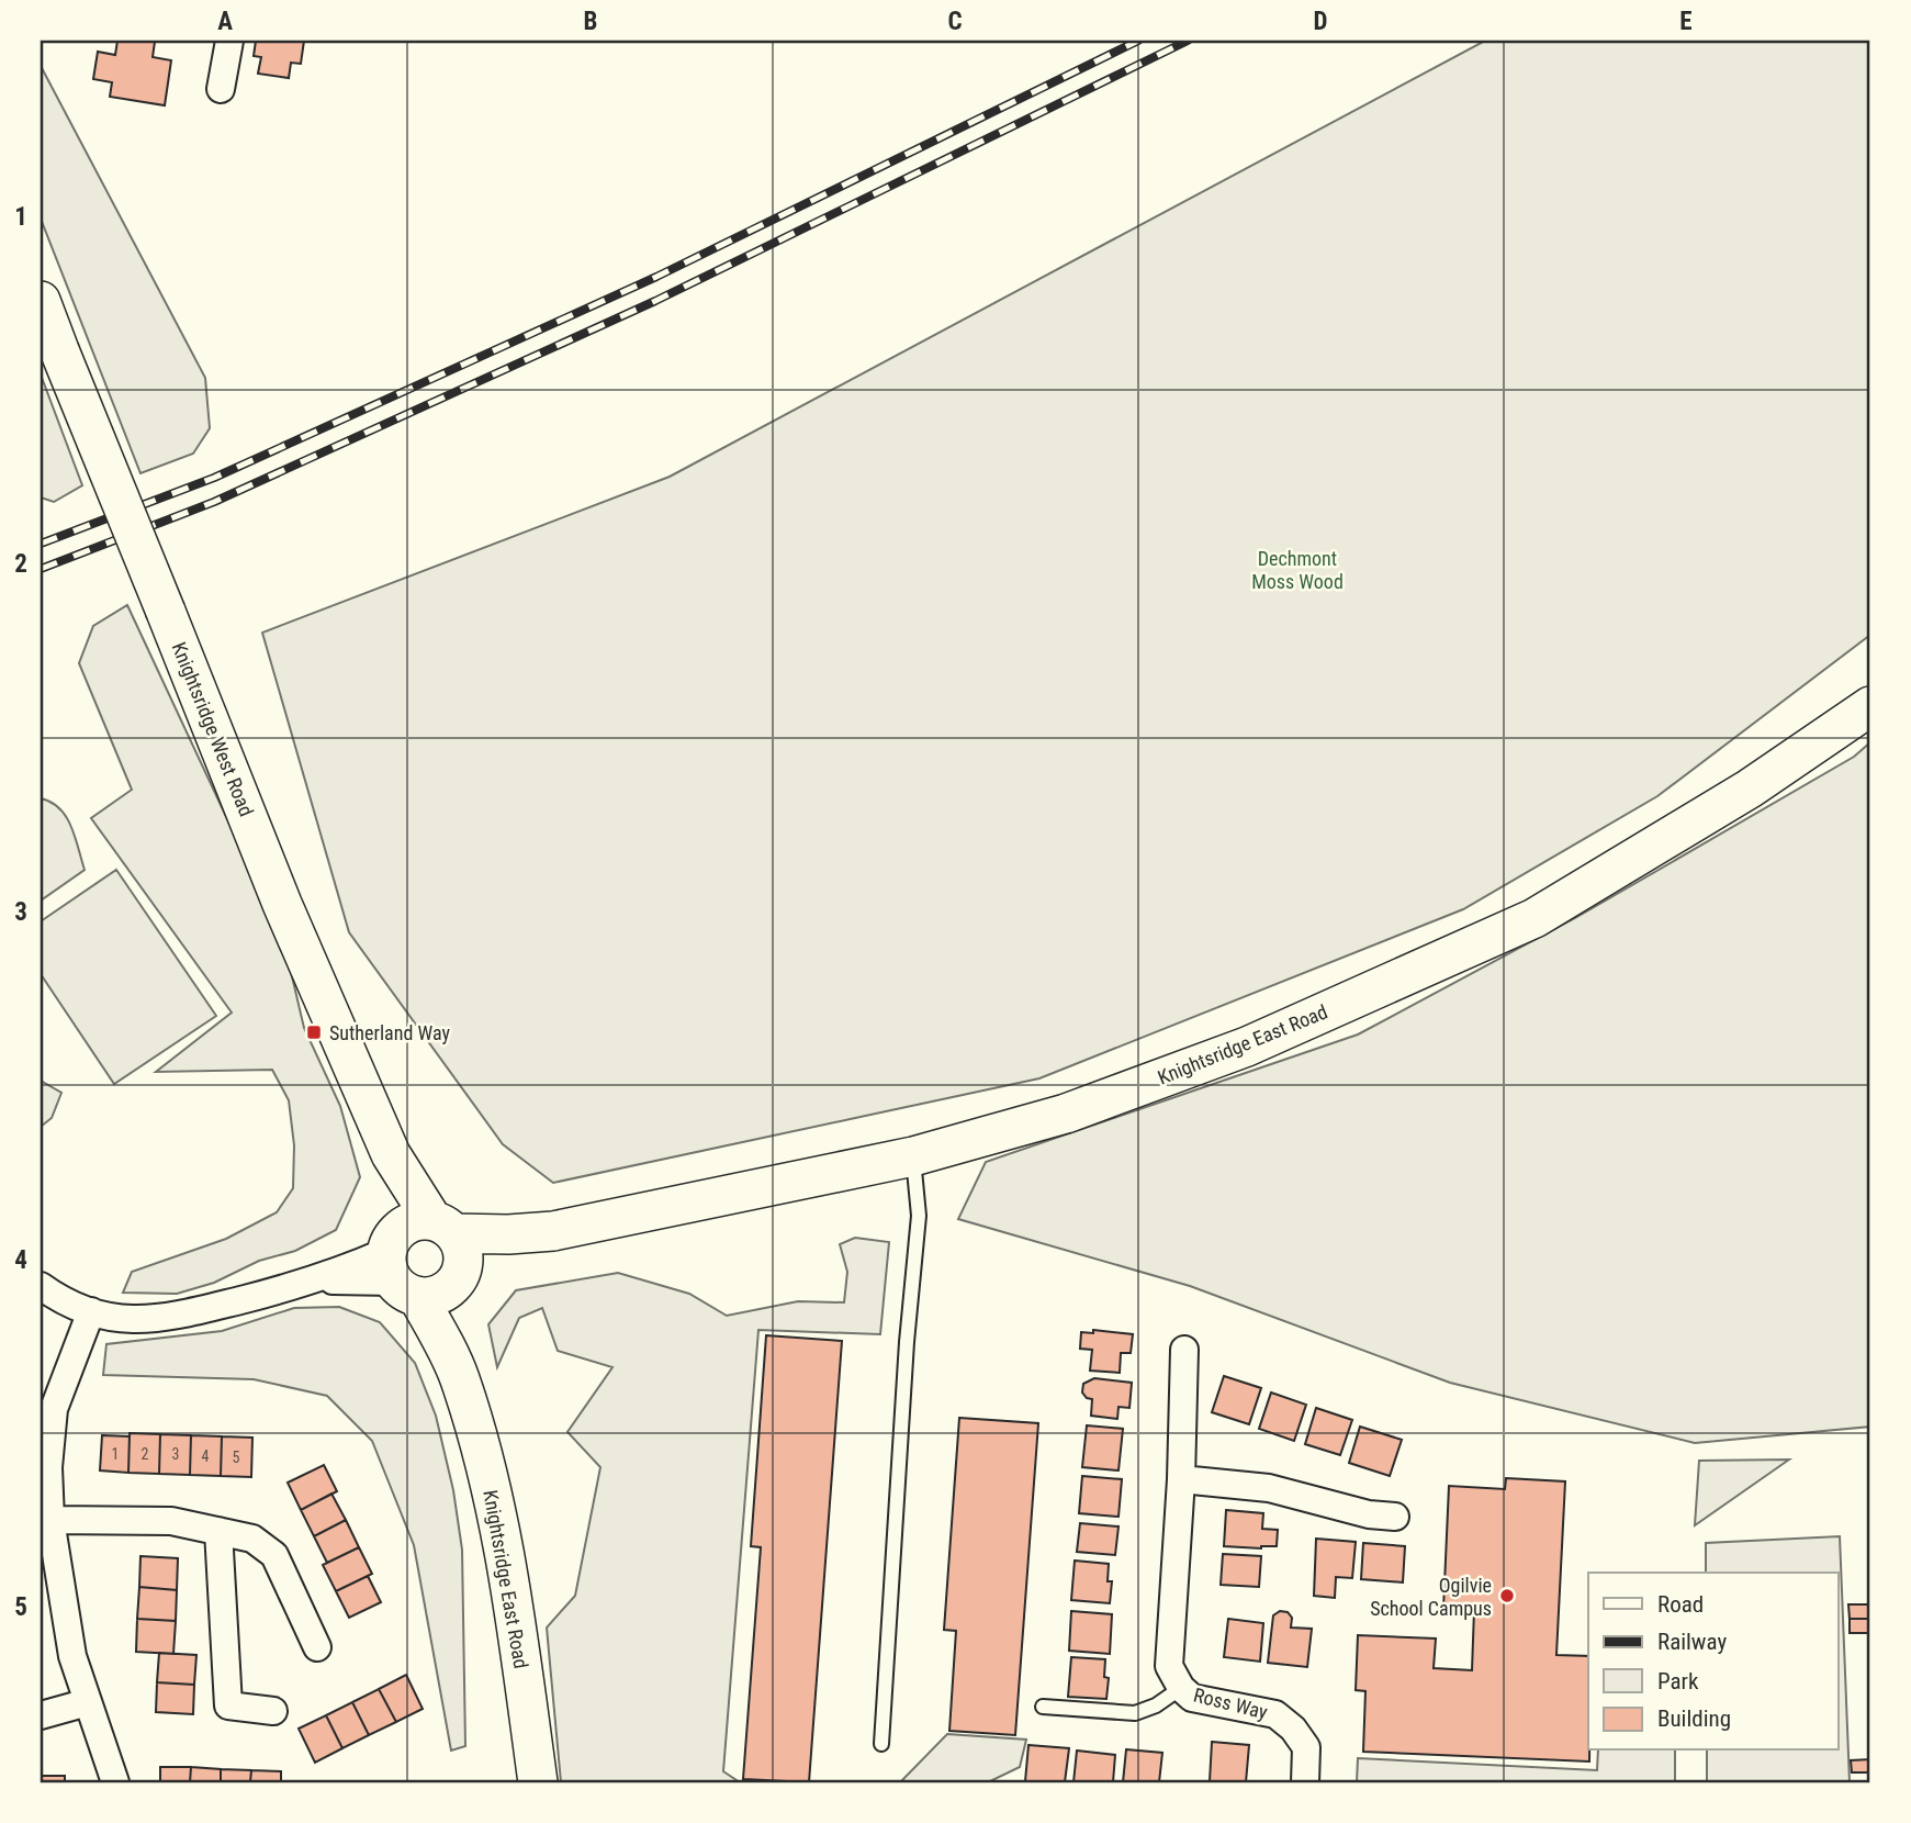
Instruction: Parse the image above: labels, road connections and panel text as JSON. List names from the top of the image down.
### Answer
{
  "streets": {
    "street": ["Knightsridge West Road", "Knightsridge East Road", "Ross Way"]
  },
  "crossings": [
    ["Knightsridge West Road", "Knightsridge East Road"]
  ],
  "parks": ["Dechmont Moss Wood"],
  "places": {
    "transit": ["Sutherland Way"],
    "other": ["Ogilvie School Campus"]
  },
  "house_numbers": [
    "1",
    "2",
    "3",
    "4",
    "5"
  ],
  "legend": [
    "Road",
    "Railway",
    "Park",
    "Building"
  ],
  "grid": {
    "columns": [
      "A",
      "B",
      "C",
      "D",
      "E"
    ],
    "rows": [
      "1",
      "2",
      "3",
      "4",
      "5"
    ]
  }
}
